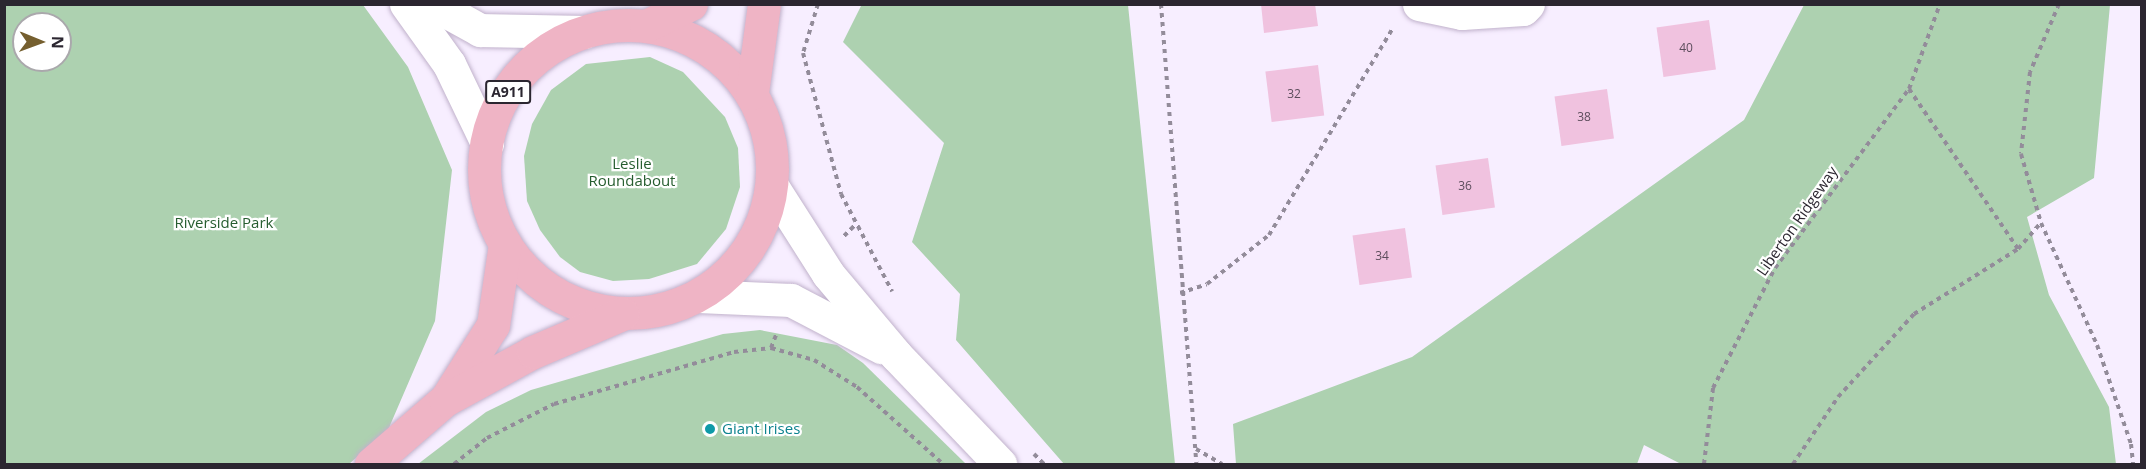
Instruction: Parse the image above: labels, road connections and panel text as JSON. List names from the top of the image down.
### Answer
{
  "streets": {
    "main road": ["A911"],
    "path": ["Liberton Ridgeway"]
  },
  "parks": ["Leslie Roundabout", "Riverside Park"],
  "places": ["Giant Irises"],
  "house_numbers": [
    "40",
    "32",
    "38",
    "36",
    "34"
  ],
  "north": "right"
}
